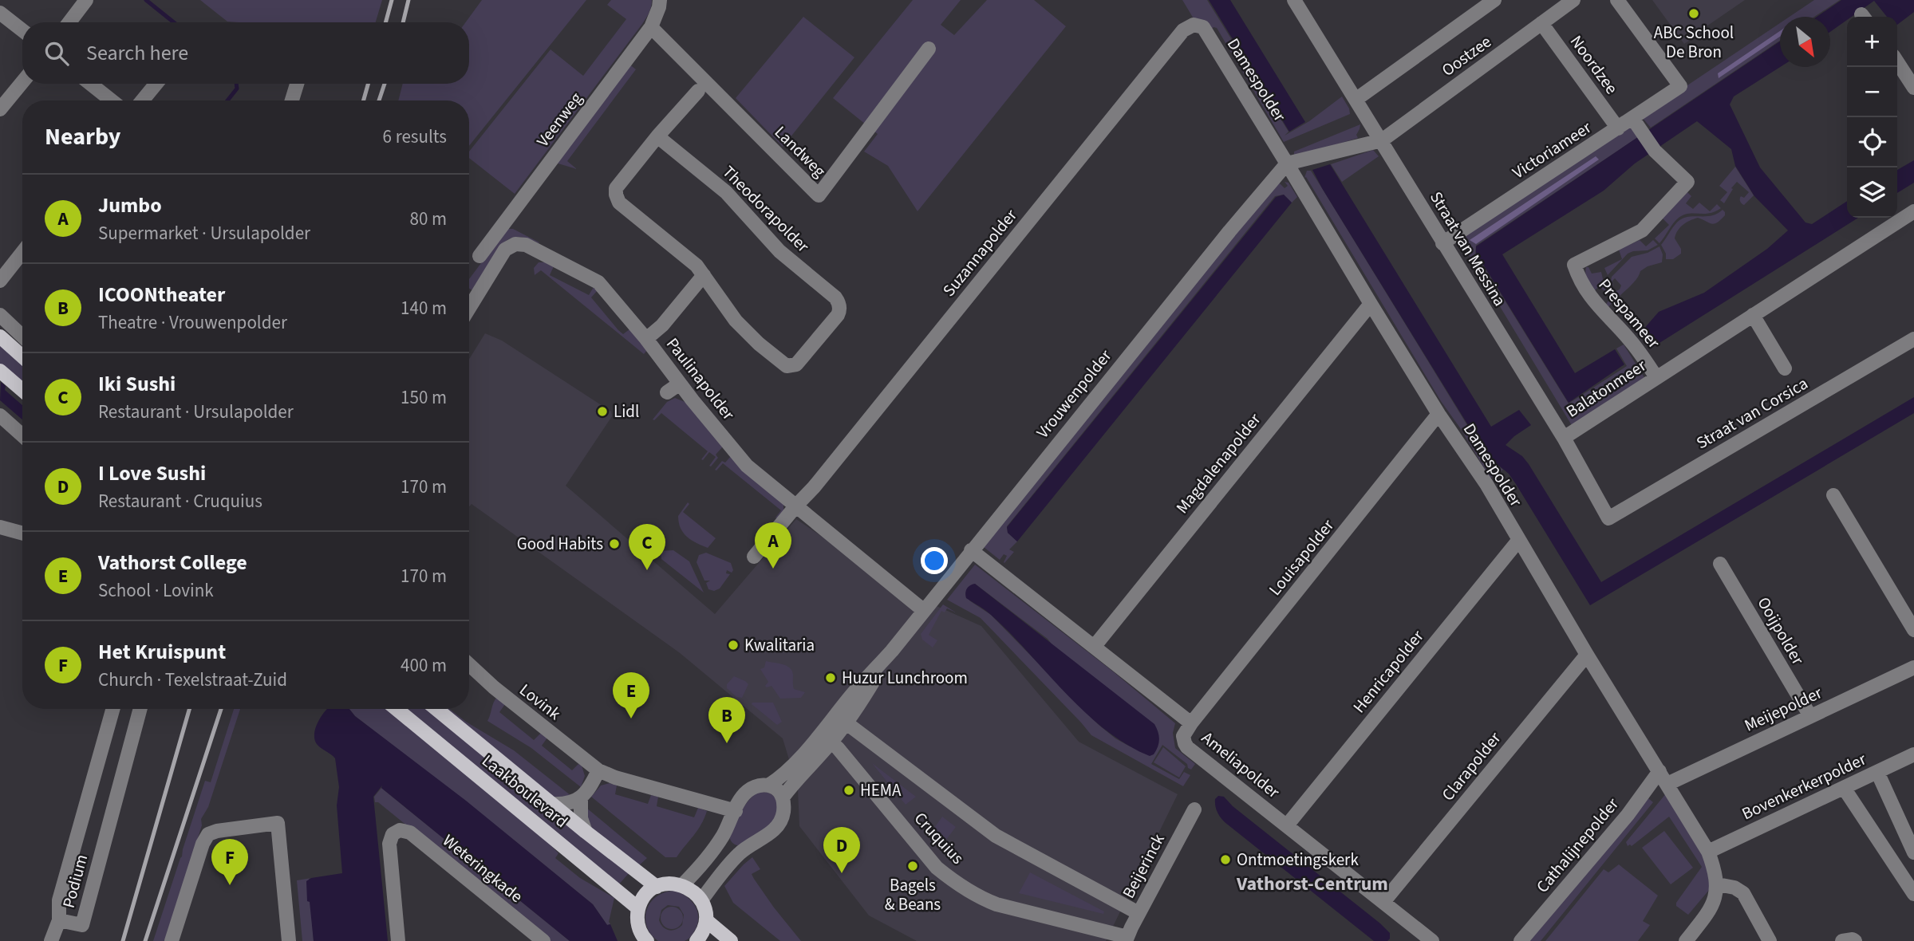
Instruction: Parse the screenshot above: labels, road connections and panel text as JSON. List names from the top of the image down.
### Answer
{
  "streets": {
    "main road": ["Laakboulevard"],
    "street": [
      "Oostzee",
      "Noordzee",
      "Damespolder",
      "Veenweg",
      "Victoriameer",
      "Landweg",
      "Theodorapolder",
      "Straat van Messina",
      "Suzannapolder",
      "Prespameer",
      "Paulinapolder",
      "Balatonmeer",
      "Vrouwenpolder",
      "Straat van Corsica",
      "Magdalenapolder",
      "Louisapolder",
      "Ooijpolder",
      "Henricapolder",
      "Lovink",
      "Meijepolder",
      "Ameliapolder",
      "Clarapolder",
      "Bovenkerkerpolder",
      "Cruquius",
      "Cathalijnepolder",
      "Beijerinck",
      "Weteringkade",
      "Podium"
    ]
  },
  "crossings": [
    ["Oostzee", "Noordzee"],
    ["Oostzee", "Straat van Messina"],
    ["Noordzee", "Victoriameer"],
    ["Damespolder", "Suzannapolder"],
    ["Damespolder", "Vrouwenpolder"],
    ["Damespolder", "Magdalenapolder"],
    ["Damespolder", "Louisapolder"],
    ["Damespolder", "Henricapolder"],
    ["Damespolder", "Meijepolder"],
    ["Damespolder", "Clarapolder"],
    ["Damespolder", "Bovenkerkerpolder"],
    ["Damespolder", "Cathalijnepolder"],
    ["Veenweg", "Landweg"],
    ["Victoriameer", "Straat van Messina"],
    ["Victoriameer", "Prespameer"],
    ["Straat van Messina", "Balatonmeer"],
    ["Straat van Messina", "Straat van Corsica"],
    ["Suzannapolder", "Paulinapolder"],
    ["Prespameer", "Balatonmeer"],
    ["Paulinapolder", "Vrouwenpolder"],
    ["Vrouwenpolder", "Lovink"],
    ["Vrouwenpolder", "Ameliapolder"],
    ["Vrouwenpolder", "Cruquius"],
    ["Magdalenapolder", "Ameliapolder"],
    ["Louisapolder", "Ameliapolder"],
    ["Ooijpolder", "Meijepolder"],
    ["Henricapolder", "Ameliapolder"],
    ["Ameliapolder", "Clarapolder"],
    ["Cruquius", "Beijerinck"]
  ],
  "districts": ["Vathorst-Centrum"],
  "places": [
    "ABC School De Bron",
    "Lidl",
    "Good Habits",
    "Kwalitaria",
    "Huzur Lunchroom",
    "HEMA",
    "Ontmoetingskerk",
    "Bagels & Beans"
  ],
  "north": "bottom right",
  "page": {
    "map_buttons": ["+", "−"],
    "search": "Search here",
    "heading": ["Nearby", "6 results"],
    "list": [
      {
        "mark": "A",
        "name": "Jumbo",
        "note": "Supermarket · Ursulapolder",
        "value": "80 m"
      },
      {
        "mark": "B",
        "name": "ICOONtheater",
        "note": "Theatre · Vrouwenpolder",
        "value": "140 m"
      },
      {
        "mark": "C",
        "name": "Iki Sushi",
        "note": "Restaurant · Ursulapolder",
        "value": "150 m"
      },
      {
        "mark": "D",
        "name": "I Love Sushi",
        "note": "Restaurant · Cruquius",
        "value": "170 m"
      },
      {
        "mark": "E",
        "name": "Vathorst College",
        "note": "School · Lovink",
        "value": "170 m"
      },
      {
        "mark": "F",
        "name": "Het Kruispunt",
        "note": "Church · Texelstraat-Zuid",
        "value": "400 m"
      }
    ],
    "pins": [
      "A",
      "C",
      "E",
      "B",
      "D",
      "F"
    ]
  }
}
